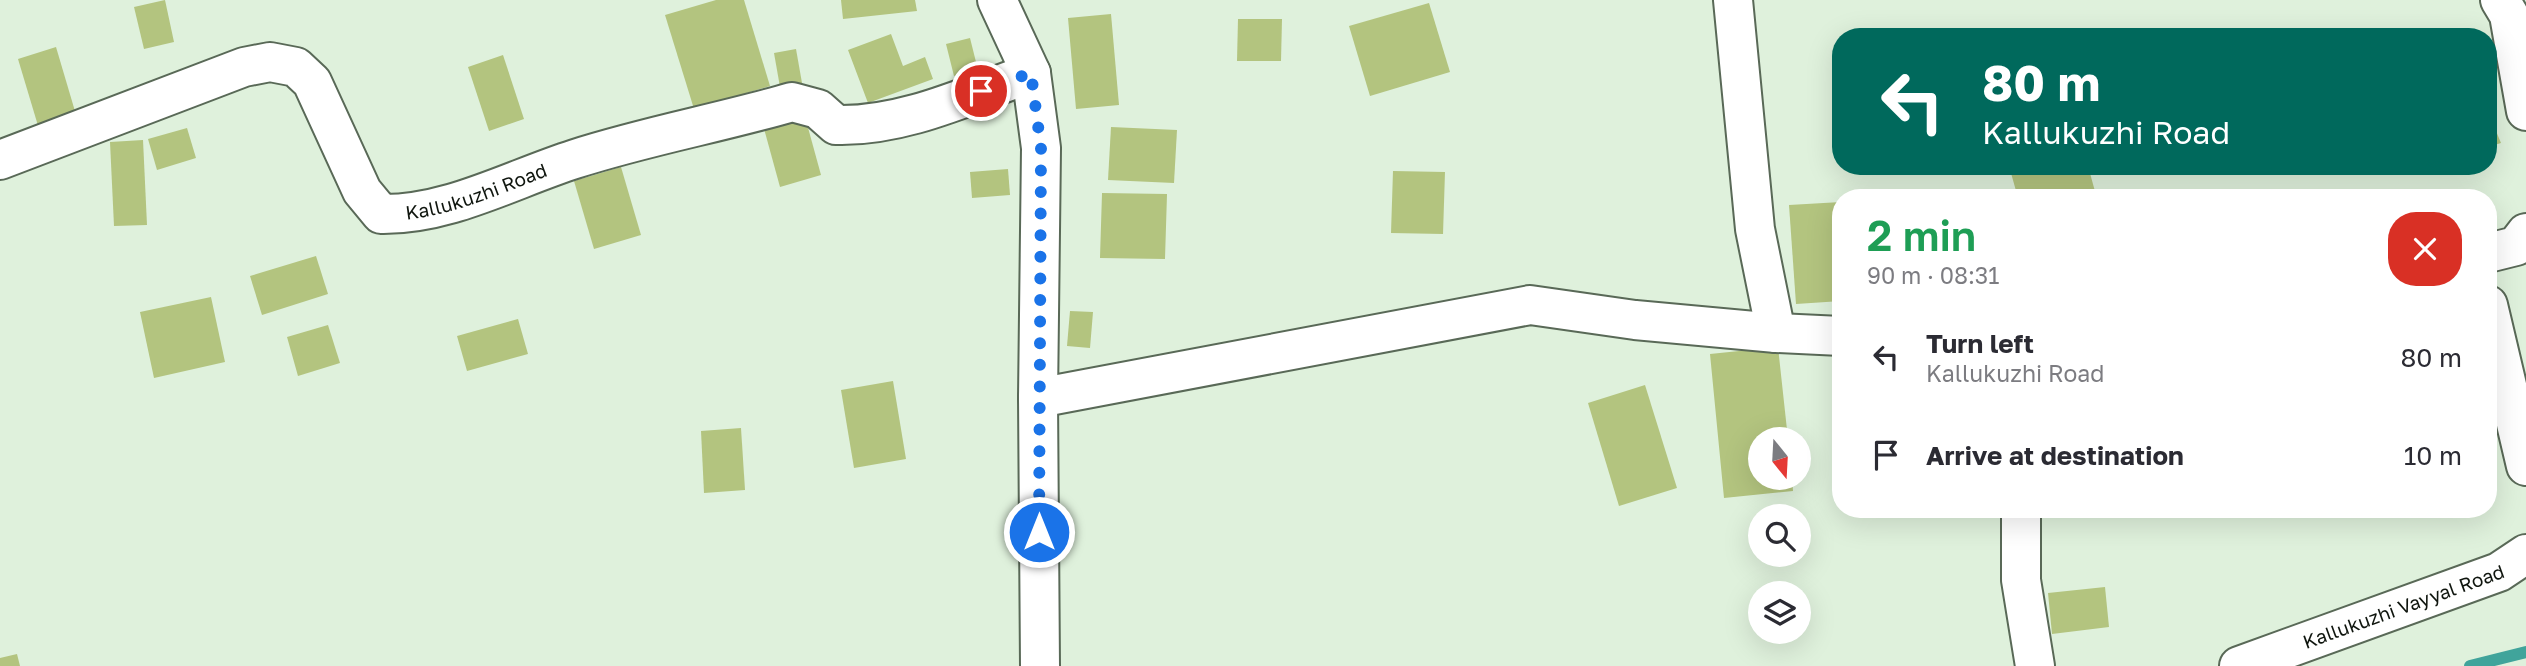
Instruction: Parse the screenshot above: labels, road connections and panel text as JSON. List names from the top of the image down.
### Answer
{
  "streets": {
    "street": ["Kallukuzhi Road", "Kallukuzhi Vayyal Road"]
  },
  "north": "bottom",
  "page": {
    "turn": ["80 m", "Kallukuzhi Road"],
    "heading": ["2 min", "90 m · 08:31"],
    "list": [
      {
        "name": "Turn left",
        "note": "Kallukuzhi Road",
        "value": "80 m"
      },
      {
        "name": "Arrive at destination",
        "value": "10 m"
      }
    ]
  }
}
